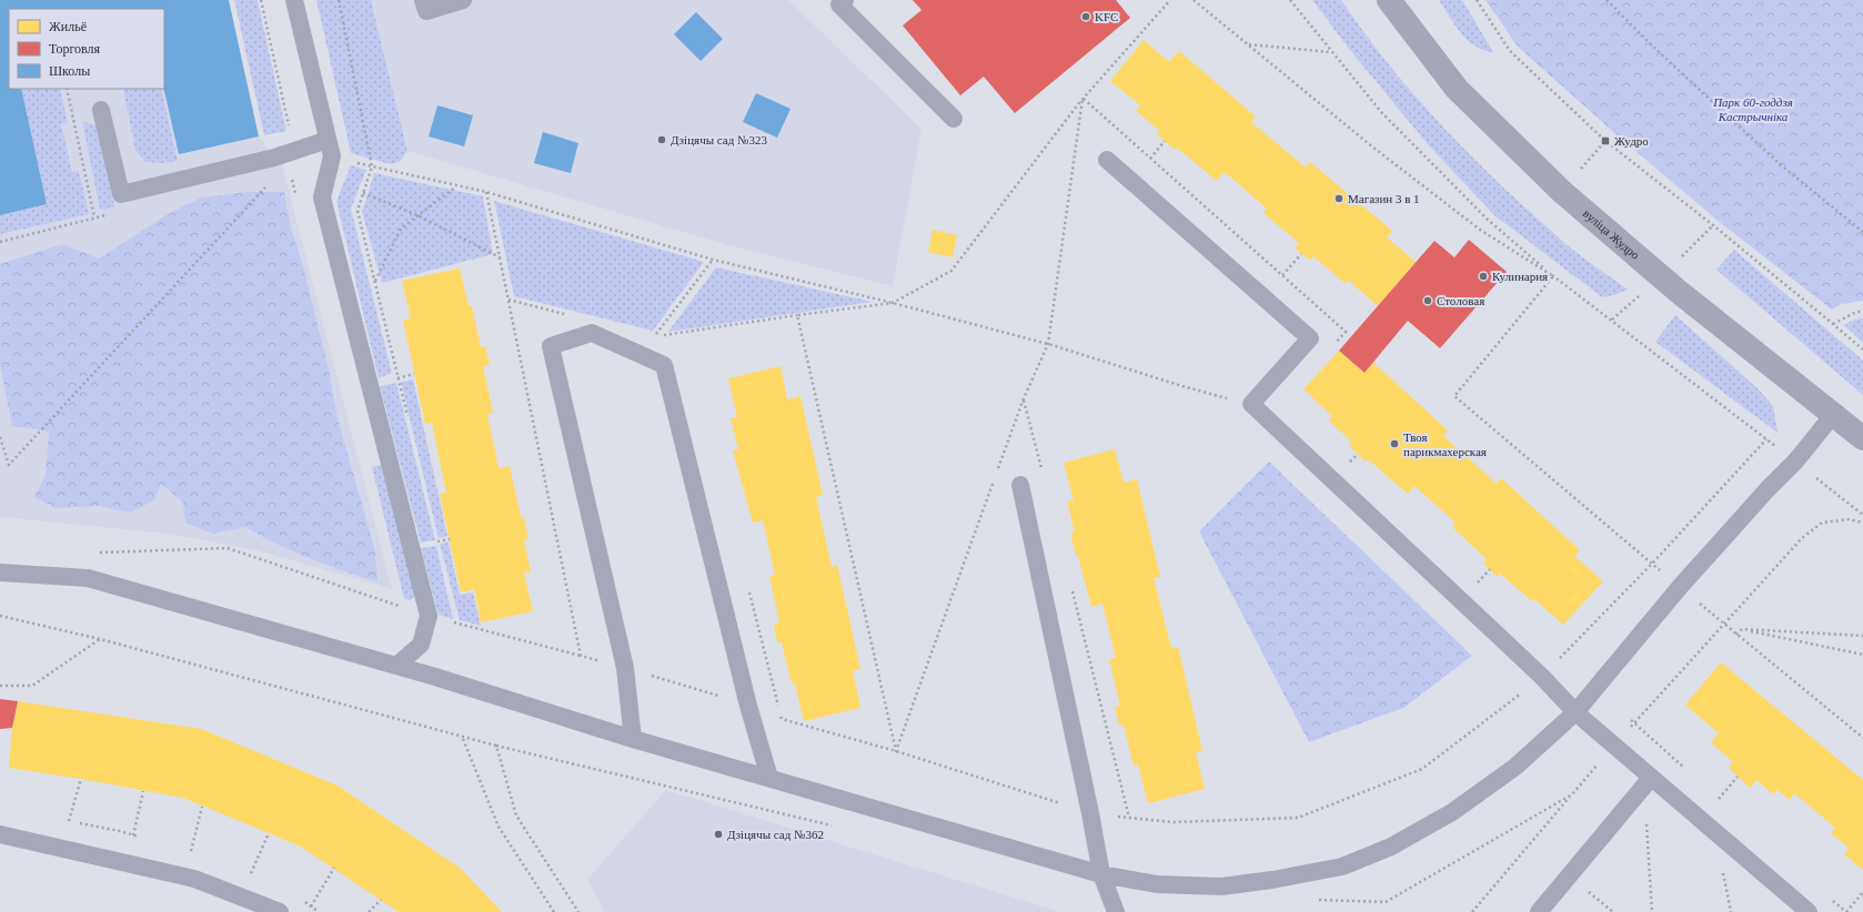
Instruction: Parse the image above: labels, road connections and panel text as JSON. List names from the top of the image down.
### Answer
{
  "streets": {
    "main road": ["вуліца Жудро"]
  },
  "parks": ["Парк 60-годдзя Кастрычніка"],
  "places": {
    "other": [
      "KFC",
      "Дзіцячы сад №323",
      "Магазин 3 в 1",
      "Кулинария",
      "Столовая",
      "Твоя парикмахерская",
      "Дзіцячы сад №362"
    ],
    "transit": ["Жудро"]
  },
  "legend": ["Жильё", "Торговля", "Школы"]
}
